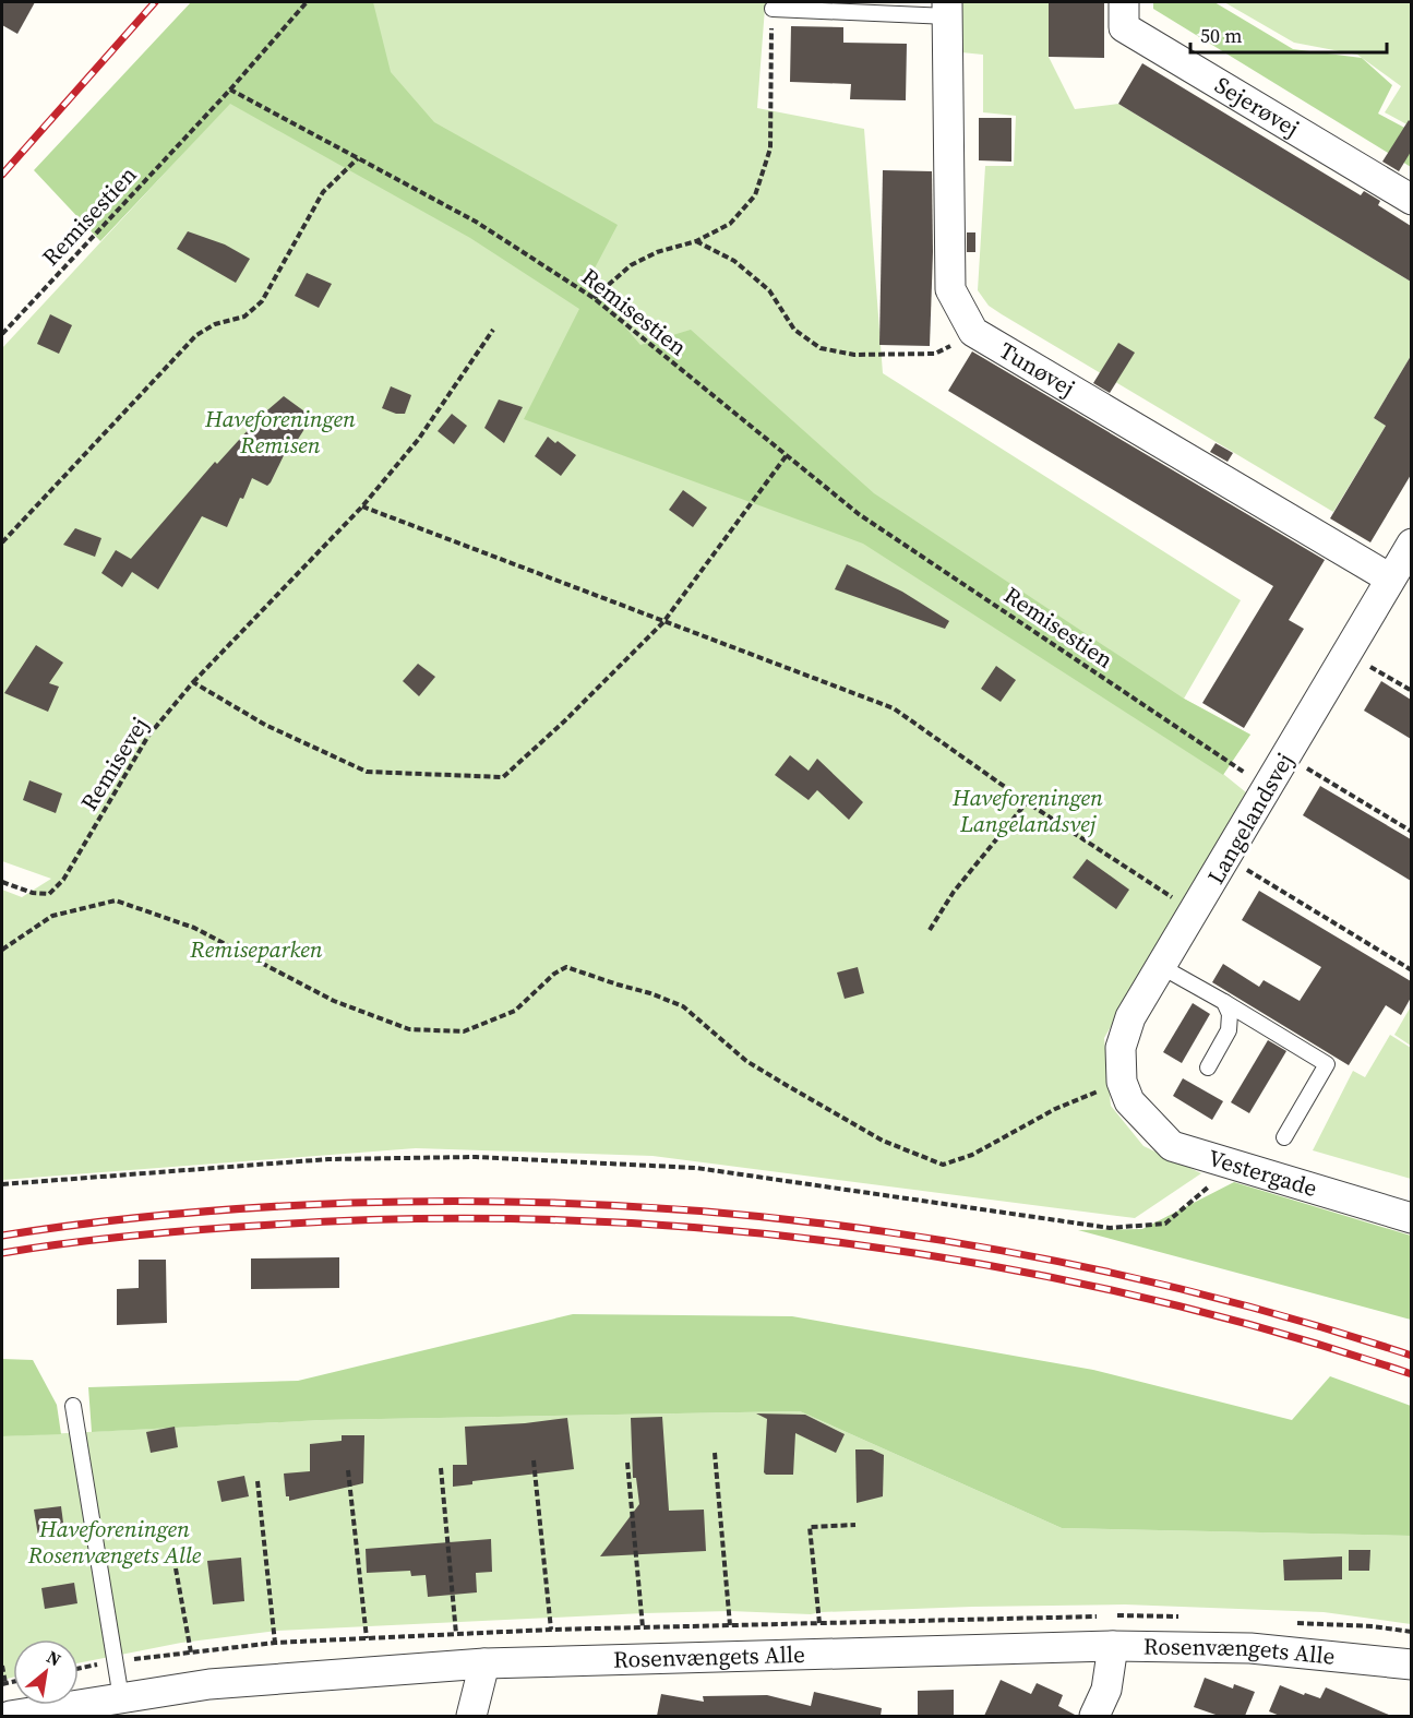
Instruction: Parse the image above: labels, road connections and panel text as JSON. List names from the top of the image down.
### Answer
{
  "streets": {
    "street": [
      "Sejerøvej",
      "Tunøvej",
      "Langelandsvej",
      "Vestergade",
      "Rosenvængets Alle"
    ],
    "path": ["Remisestien", "Remisevej"]
  },
  "crossings": [
    ["Remisestien", "Langelandsvej"],
    ["Tunøvej", "Langelandsvej"],
    ["Langelandsvej", "Vestergade"]
  ],
  "parks": [
    "Haveforeningen Remisen",
    "Haveforeningen Langelandsvej",
    "Remiseparken",
    "Haveforeningen Rosenvængets Alle"
  ],
  "scale_bar": "50 m",
  "north": "top right"
}
